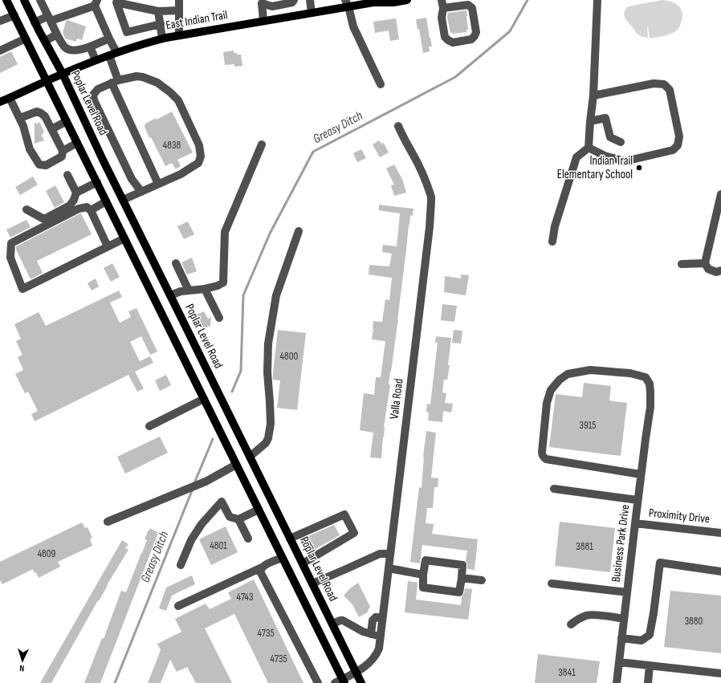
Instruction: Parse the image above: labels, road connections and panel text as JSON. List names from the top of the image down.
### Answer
{
  "streets": {
    "main road": ["East Indian Trail", "Poplar Level Road"],
    "street": ["Valla Road", "Proximity Drive", "Business Park Drive"]
  },
  "crossings": [
    ["East Indian Trail", "Poplar Level Road"],
    ["Poplar Level Road", "Valla Road"],
    ["Proximity Drive", "Business Park Drive"]
  ],
  "water": ["Greasy Ditch"],
  "places": ["Indian Trail Elementary School"],
  "house_numbers": [
    "4838",
    "4800",
    "3915",
    "4801",
    "3881",
    "4809",
    "4743",
    "3880",
    "4735",
    "4735",
    "3841"
  ],
  "north": "bottom"
}
